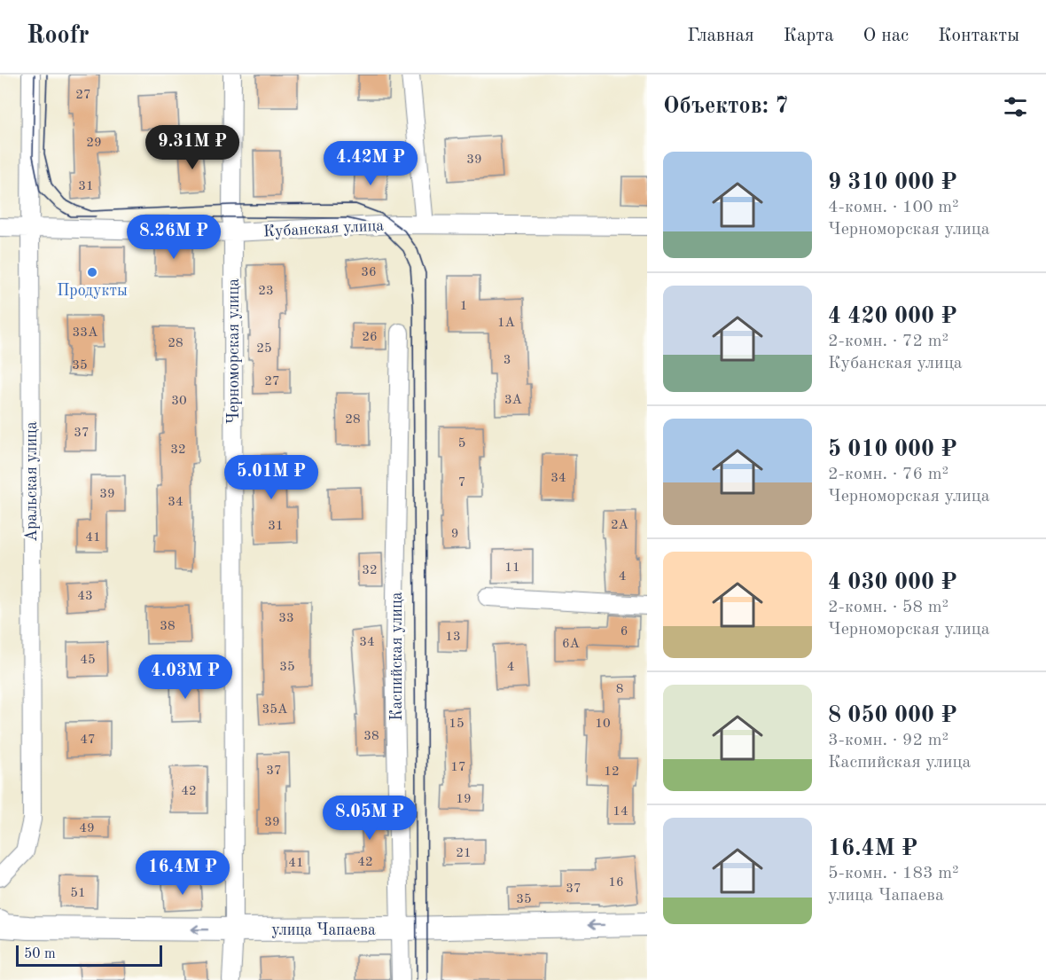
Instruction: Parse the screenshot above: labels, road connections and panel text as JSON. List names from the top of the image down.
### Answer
{
  "streets": {
    "street": [
      "Кубанская улица",
      "Черноморская улица",
      "Аральская улица",
      "Каспийская улица",
      "улица Чапаева"
    ]
  },
  "crossings": [
    ["Кубанская улица", "Черноморская улица"],
    ["Кубанская улица", "Аральская улица"],
    ["Черноморская улица", "улица Чапаева"],
    ["Каспийская улица", "улица Чапаева"]
  ],
  "one_way": ["улица Чапаева"],
  "places": ["Продукты"],
  "house_numbers": [
    "27",
    "29",
    "39",
    "31",
    "36",
    "23",
    "1",
    "1А",
    "33А",
    "26",
    "28",
    "25",
    "3",
    "35",
    "27",
    "3А",
    "30",
    "28",
    "37",
    "5",
    "32",
    "34",
    "7",
    "39",
    "34",
    "2А",
    "31",
    "9",
    "41",
    "11",
    "32",
    "4",
    "43",
    "33",
    "38",
    "6",
    "13",
    "34",
    "6А",
    "45",
    "35",
    "4",
    "8",
    "35А",
    "15",
    "10",
    "38",
    "47",
    "17",
    "37",
    "12",
    "42",
    "19",
    "14",
    "39",
    "49",
    "21",
    "42",
    "41",
    "16",
    "37",
    "51",
    "35"
  ],
  "scale_bar": "50 m",
  "page": {
    "header": "Roofr",
    "nav": [
      "Главная",
      "Карта",
      "О нас",
      "Контакты"
    ],
    "heading": "Объектов: 7",
    "price": [
      "9.31M ₽",
      "4.42M ₽",
      "8.26M ₽",
      "5.01M ₽",
      "4.03M ₽",
      "8.05M ₽",
      "16.4M ₽"
    ],
    "list": [
      {
        "name": "9 310 000 ₽",
        "note": "4-комн. · 100 m² · Черноморская улица"
      },
      {
        "name": "4 420 000 ₽",
        "note": "2-комн. · 72 m² · Кубанская улица"
      },
      {
        "name": "5 010 000 ₽",
        "note": "2-комн. · 76 m² · Черноморская улица"
      },
      {
        "name": "4 030 000 ₽",
        "note": "2-комн. · 58 m² · Черноморская улица"
      },
      {
        "name": "8 050 000 ₽",
        "note": "3-комн. · 92 m² · Каспийская улица"
      },
      {
        "name": "16.4M ₽",
        "note": "5-комн. · 183 m² · улица Чапаева"
      }
    ],
    "scale": "50 m"
  }
}
